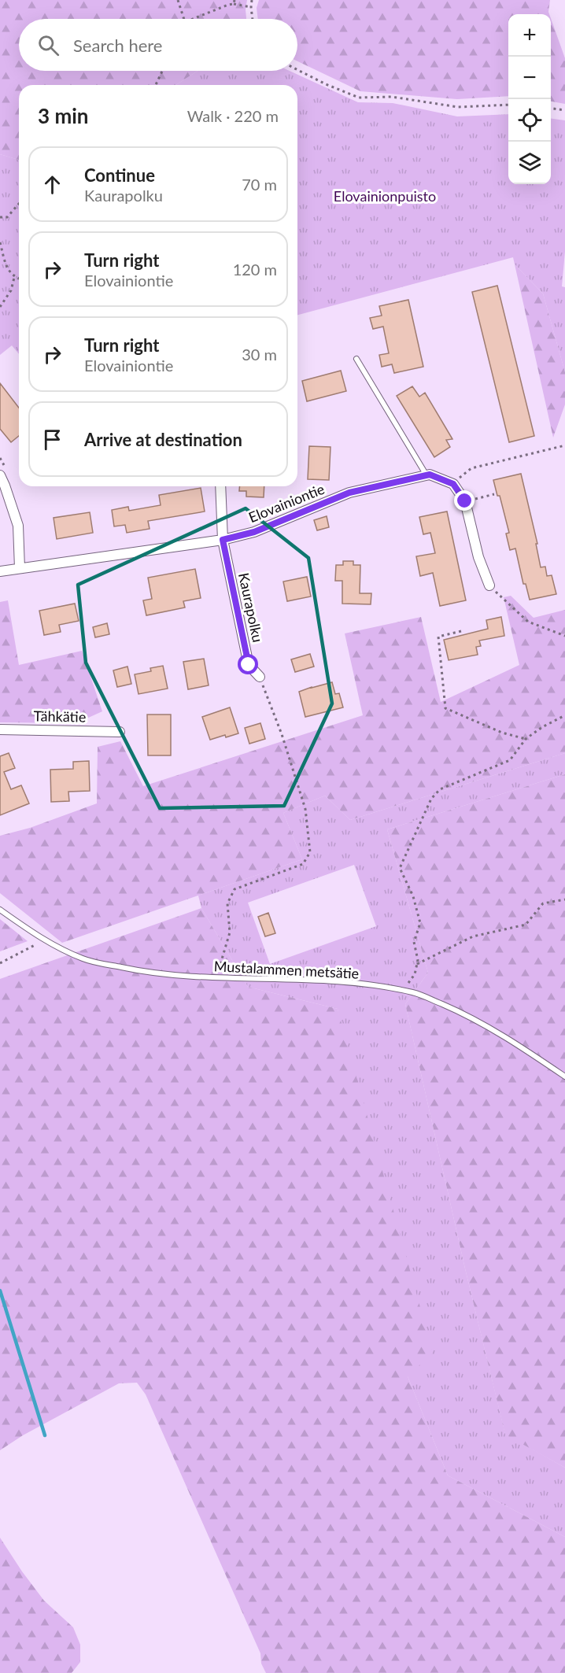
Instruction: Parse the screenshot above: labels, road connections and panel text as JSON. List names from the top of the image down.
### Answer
{
  "streets": {
    "street": ["Elovainiontie", "Kaurapolku", "Tähkätie"],
    "lane": ["Mustalammen metsätie"]
  },
  "crossings": [
    ["Elovainiontie", "Kaurapolku"]
  ],
  "parks": ["Elovainionpuisto"],
  "page": {
    "map_buttons": ["+", "−"],
    "search": "Search here",
    "heading": ["3 min", "Walk · 220 m"],
    "list": [
      ["Continue", "Kaurapolku", "70 m"],
      ["Turn right", "Elovainiontie", "120 m"],
      ["Turn right", "Elovainiontie", "30 m"],
      "Arrive at destination"
    ]
  }
}
